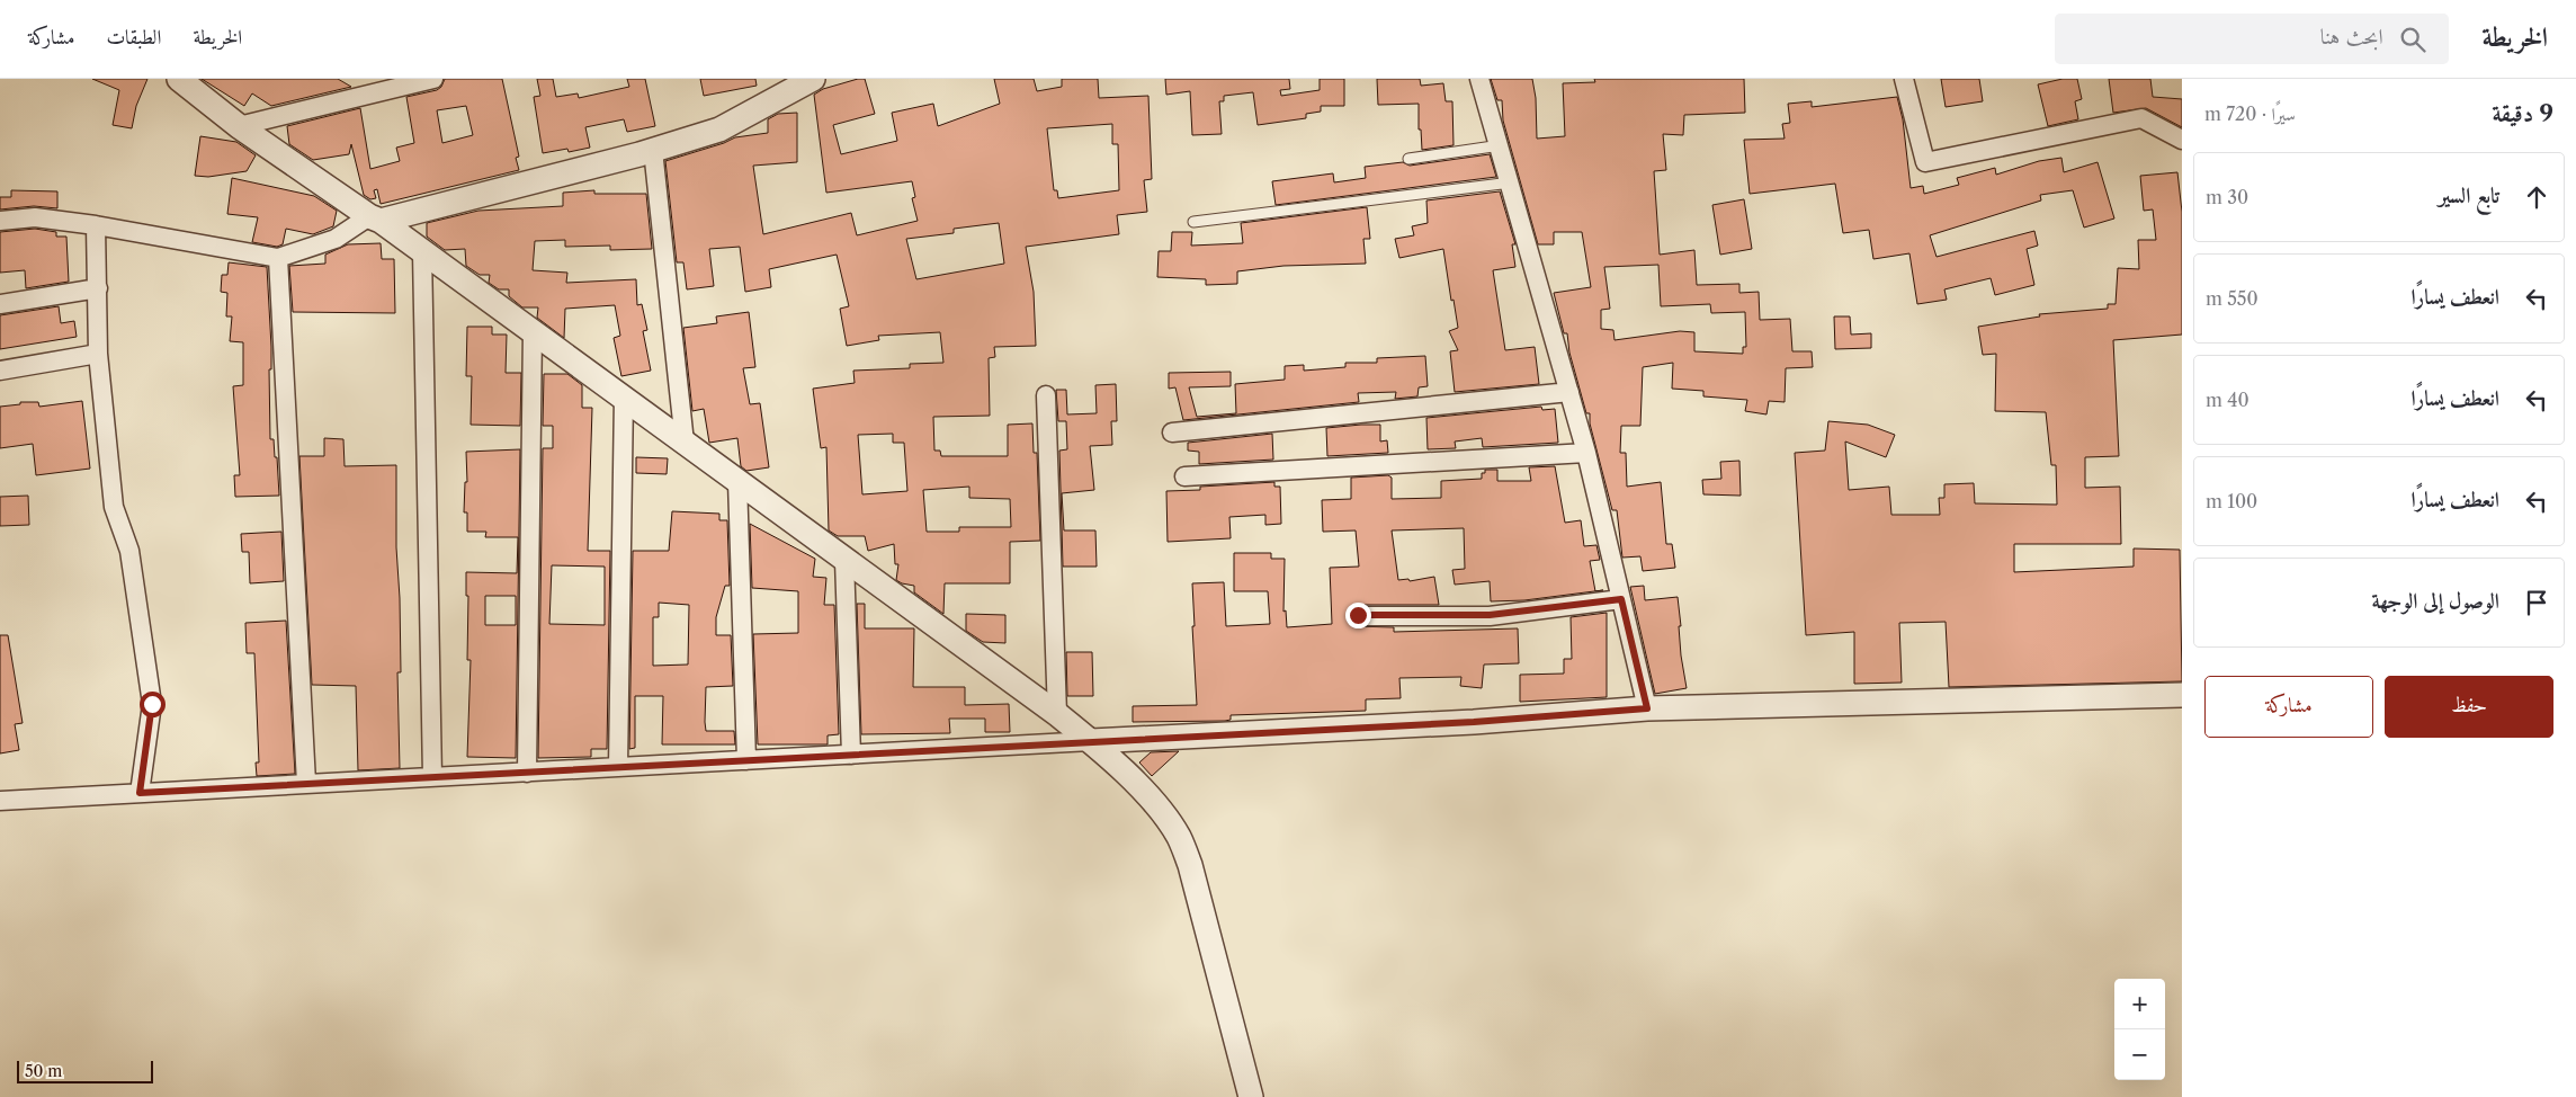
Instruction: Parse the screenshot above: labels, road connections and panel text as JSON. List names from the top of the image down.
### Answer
{
  "scale_bar": "50 m",
  "page": {
    "header": "الخريطة",
    "search": "ابحث هنا",
    "nav": ["الخريطة", "الطبقات", "مشاركة"],
    "heading": ["9 دقيقة", "سيرًا · 720 m"],
    "list": [
      ["تابع السير", "30 m"],
      ["انعطف يسارًا", "550 m"],
      ["انعطف يسارًا", "40 m"],
      ["انعطف يسارًا", "100 m"],
      "الوصول إلى الوجهة"
    ],
    "buttons": ["حفظ", "مشاركة"],
    "map_buttons": ["+", "−"],
    "scale": "50 m"
  }
}
